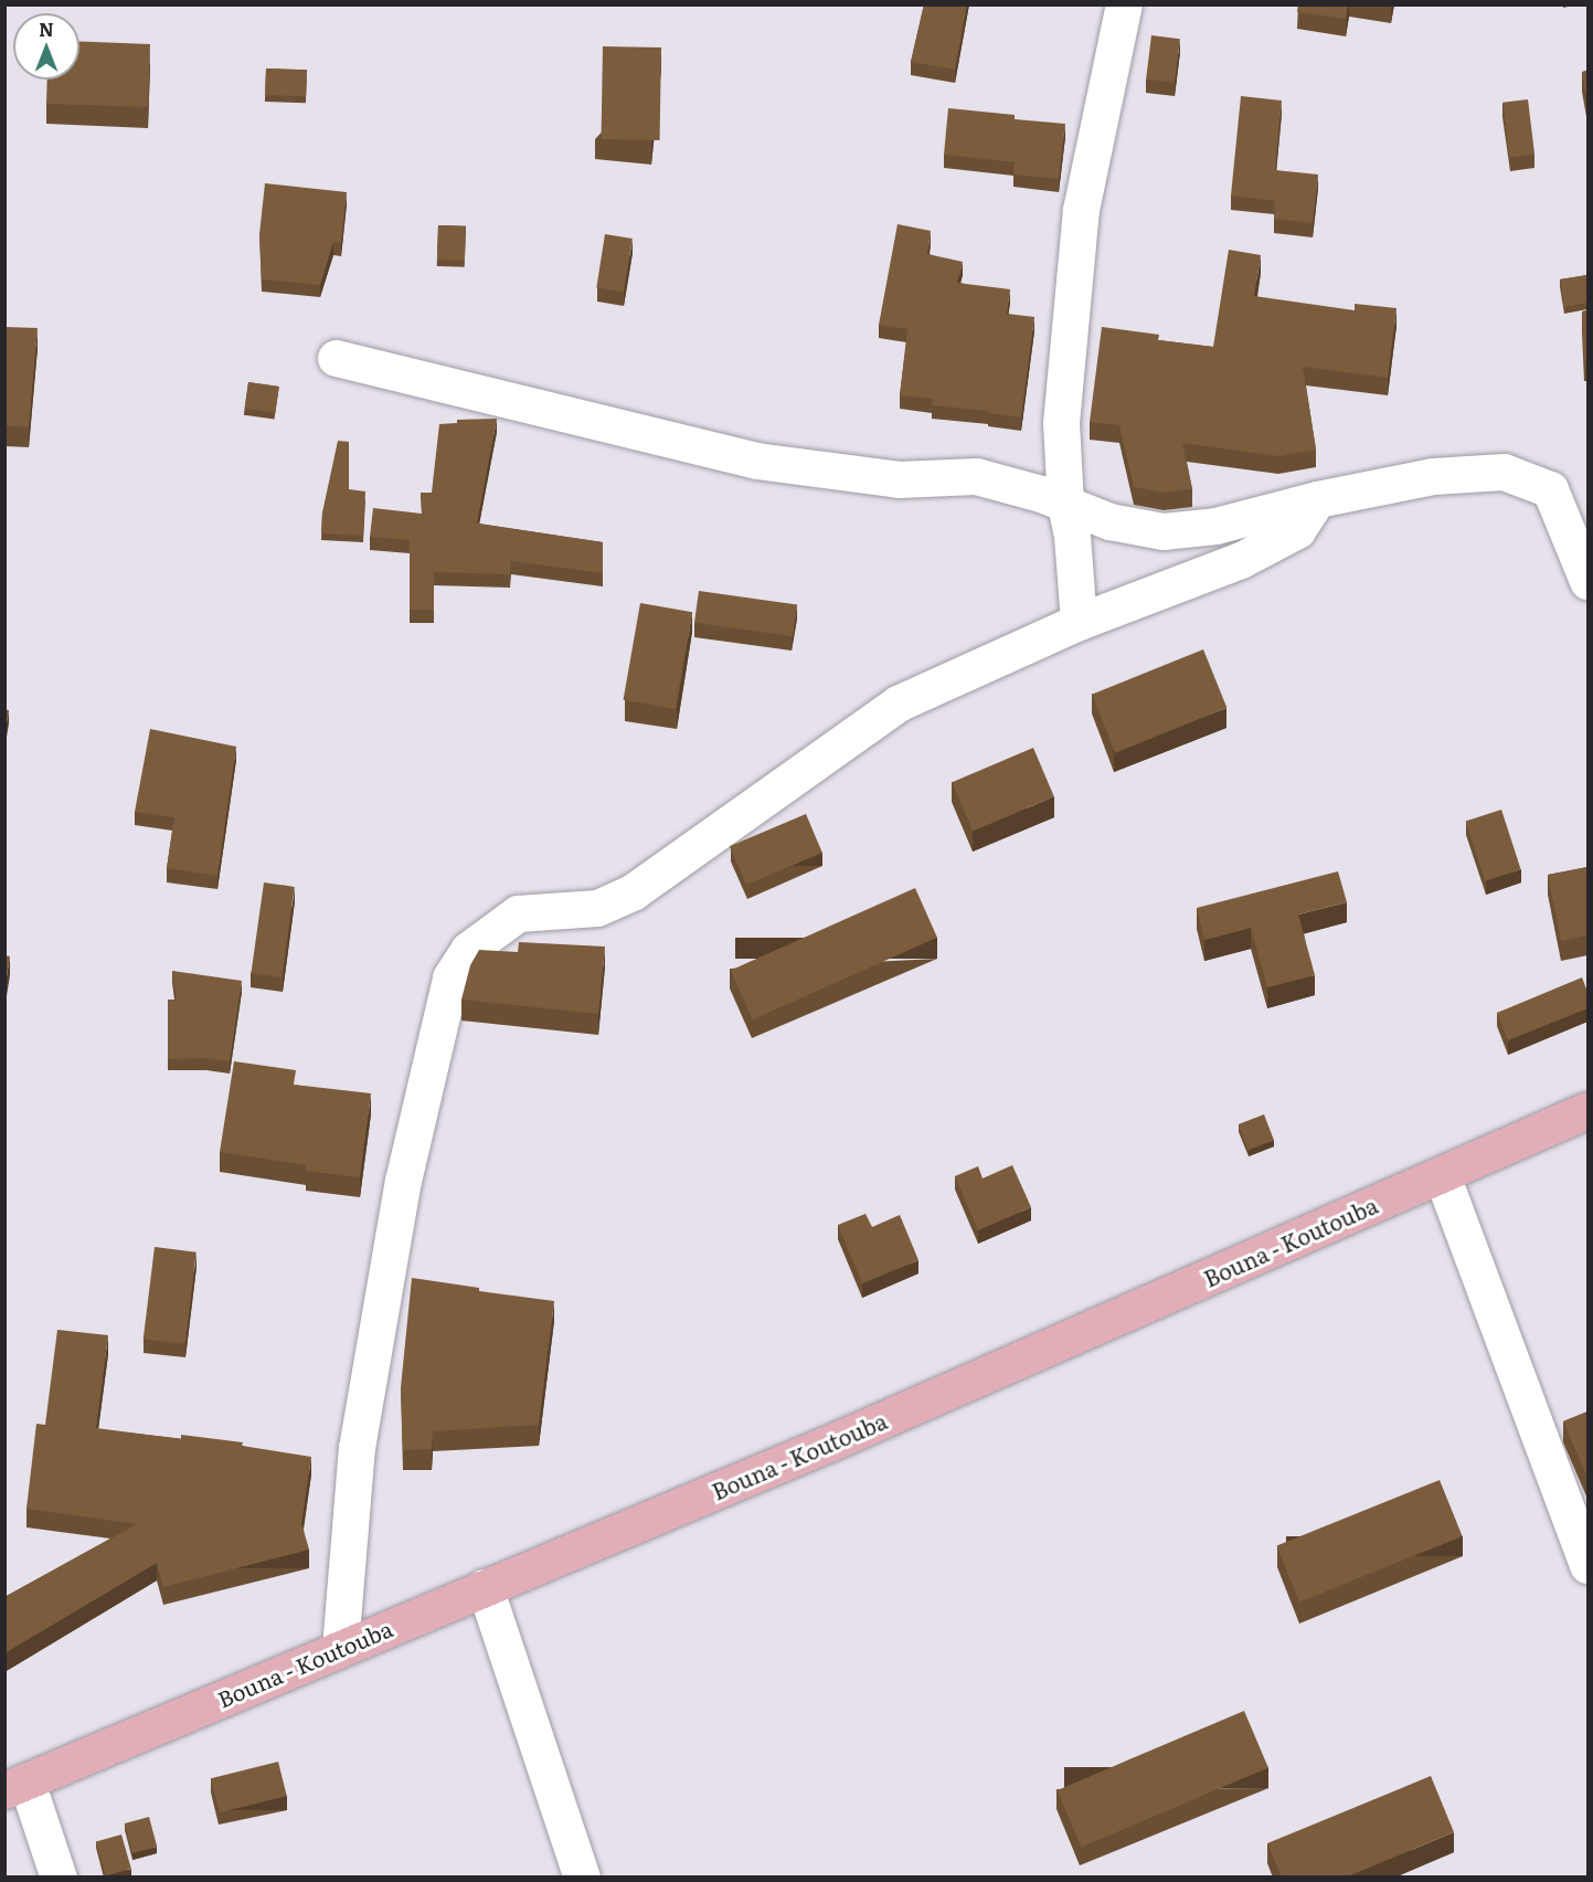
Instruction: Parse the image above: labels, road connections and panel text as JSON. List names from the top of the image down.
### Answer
{
  "streets": {
    "main road": ["Bouna - Koutouba"]
  },
  "north": "top"
}
